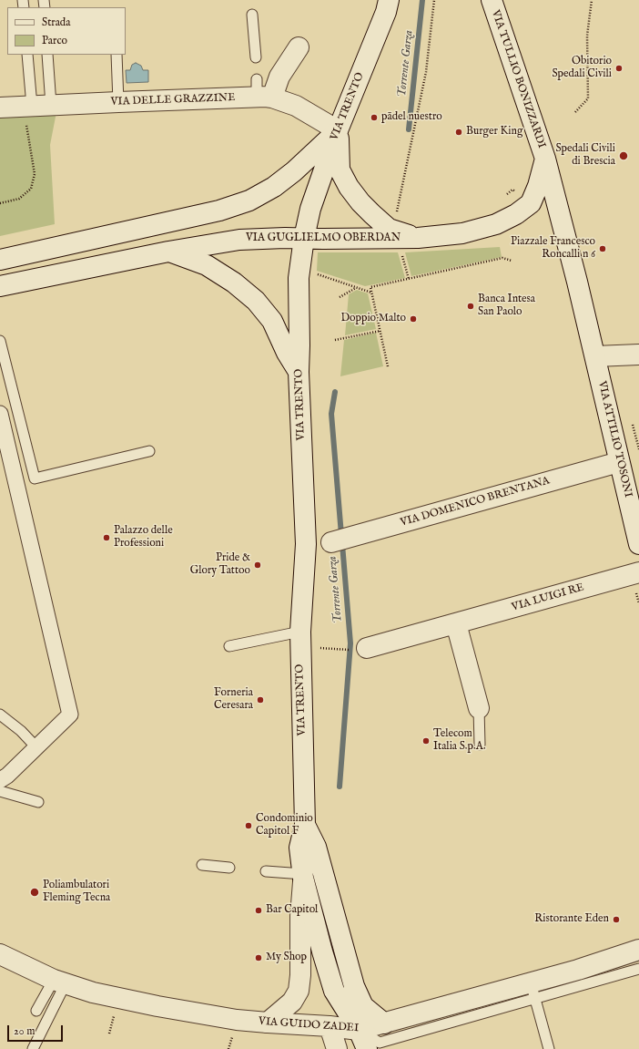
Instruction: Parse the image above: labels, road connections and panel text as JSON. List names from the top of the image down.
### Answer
{
  "streets": {
    "main road": [
      "VIA TULLIO BONIZZARDI",
      "VIA DELLE GRAZZINE",
      "VIA TRENTO",
      "VIA GUGLIELMO OBERDAN",
      "VIA ATTILIO TOSONI",
      "VIA DOMENICO BRENTANA",
      "VIA LUIGI RE",
      "VIA GUIDO ZADEI"
    ]
  },
  "crossings": [
    ["VIA TULLIO BONIZZARDI", "VIA GUGLIELMO OBERDAN"],
    ["VIA TULLIO BONIZZARDI", "VIA ATTILIO TOSONI"],
    ["VIA DELLE GRAZZINE", "VIA TRENTO"],
    ["VIA TRENTO", "VIA GUGLIELMO OBERDAN"],
    ["VIA TRENTO", "VIA GUIDO ZADEI"],
    ["VIA ATTILIO TOSONI", "VIA DOMENICO BRENTANA"]
  ],
  "water": ["Torrente Garza"],
  "places": [
    "Obitorio Spedali Civili",
    "pādel nuestro",
    "Burger King",
    "Spedali Civili di Brescia",
    "Piazzale Francesco Roncalli n 6",
    "Banca Intesa San Paolo",
    "Doppio Malto",
    "Palazzo delle Professioni",
    "Pride & Glory Tattoo",
    "Forneria Ceresara",
    "Telecom Italia S.p.A.",
    "Condominio Capitol F",
    "Poliambulatori Fleming Tecna",
    "Bar Capitol",
    "Ristorante Eden",
    "My Shop"
  ],
  "legend": ["Strada", "Parco"],
  "scale_bar": "20 m"
}
